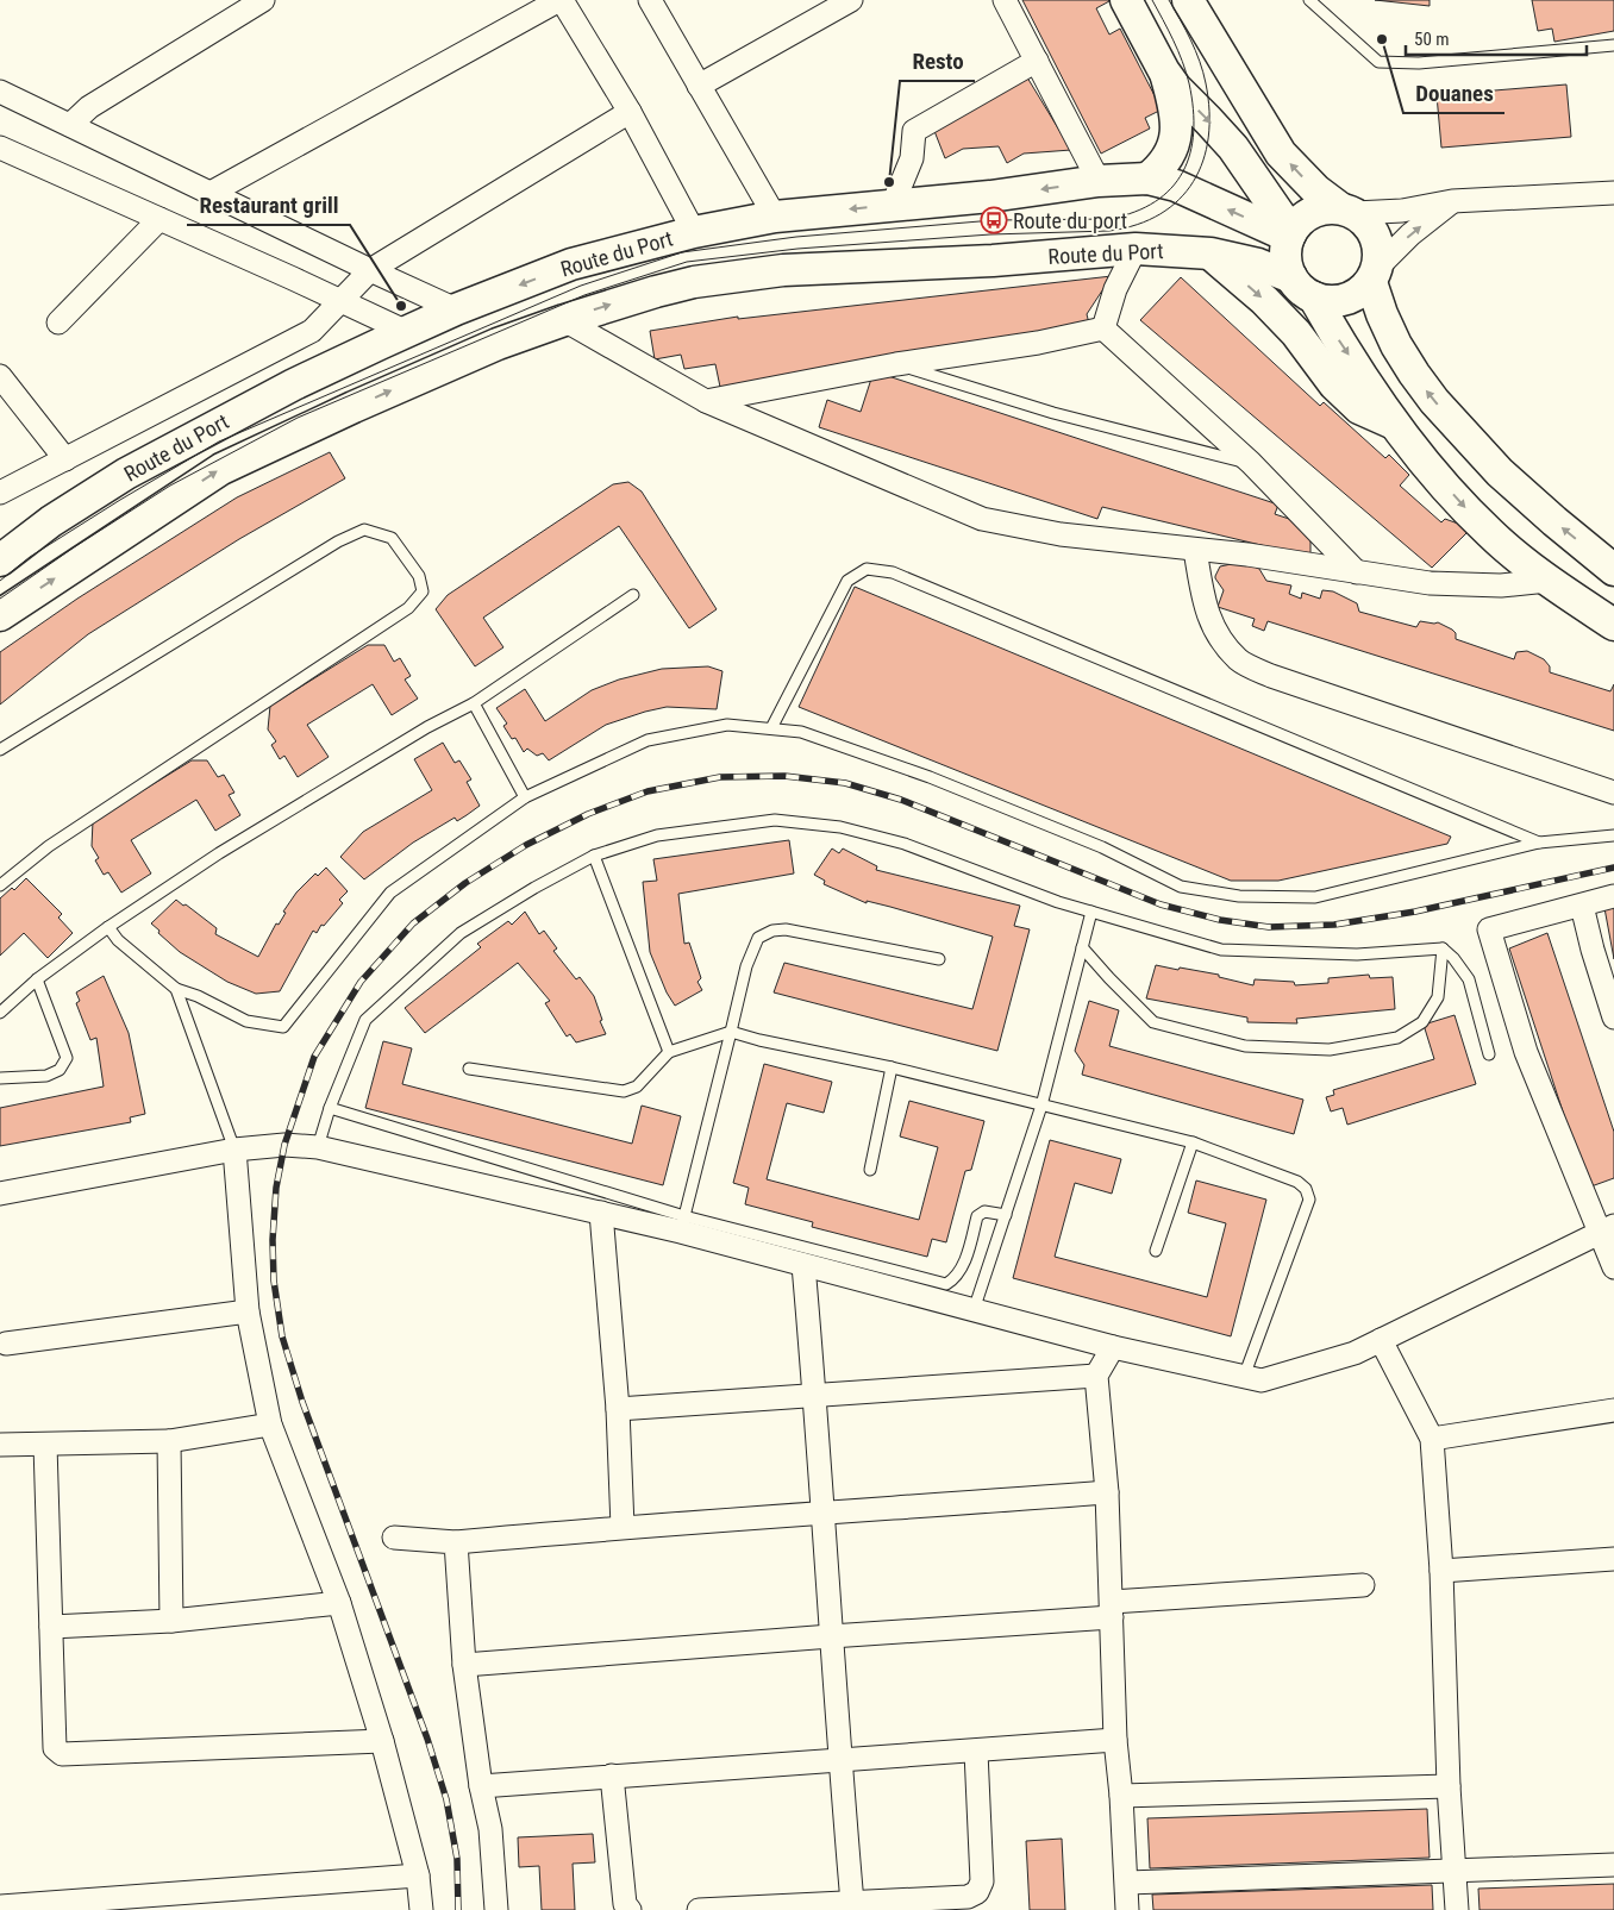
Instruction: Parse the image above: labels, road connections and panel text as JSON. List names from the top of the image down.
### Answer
{
  "streets": {
    "main road": ["Route du Port"]
  },
  "places": {
    "other": ["Douanes", "Resto", "Restaurant grill"],
    "bus stop": ["Route du port"]
  },
  "scale_bar": "50 m"
}
